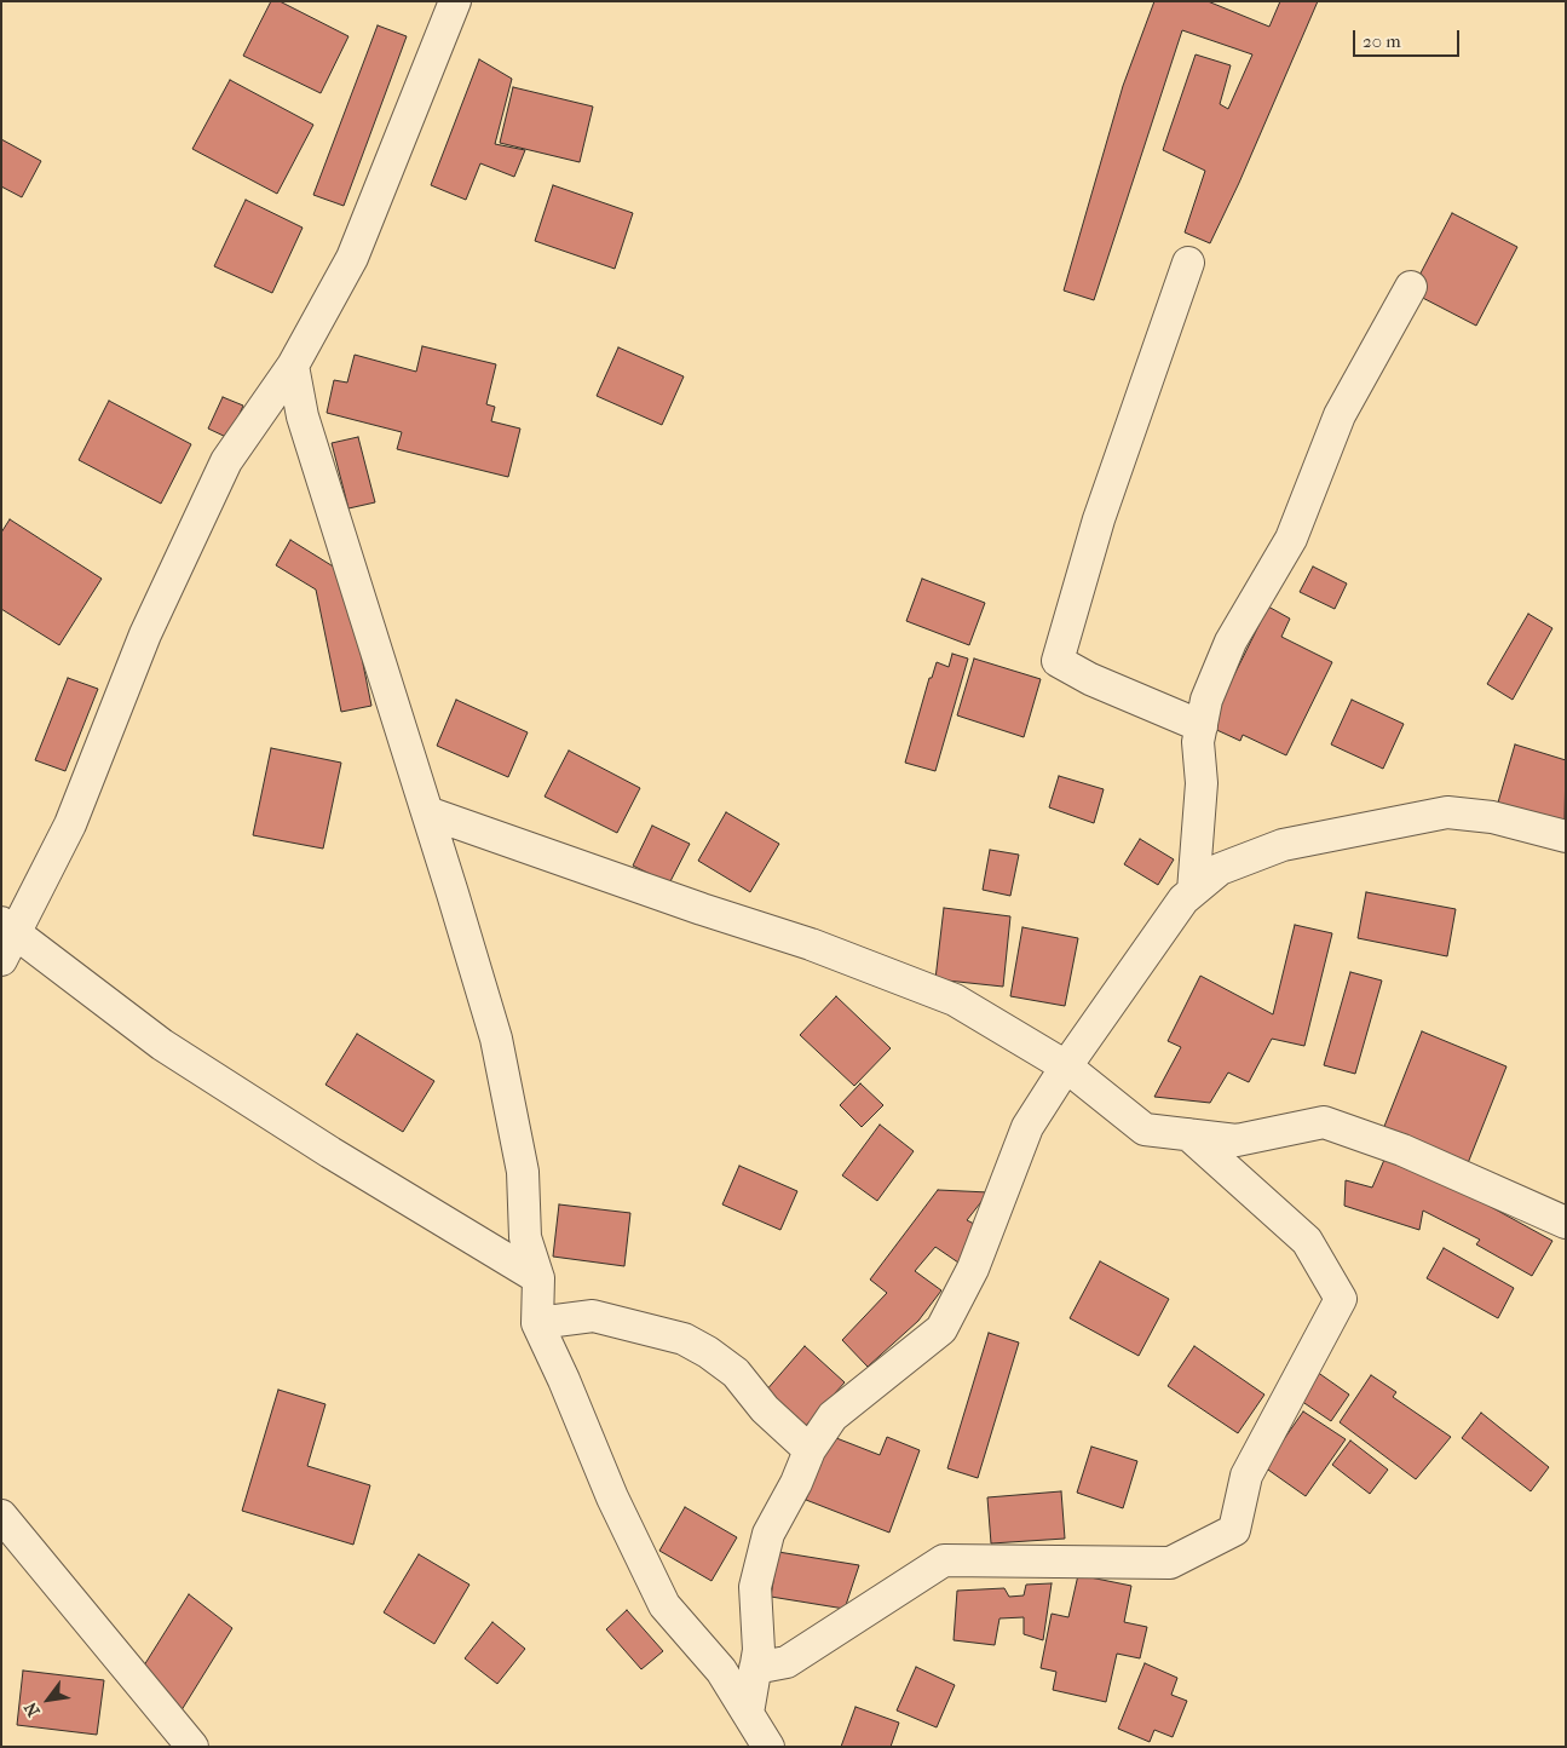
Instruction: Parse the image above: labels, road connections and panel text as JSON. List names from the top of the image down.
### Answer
{
  "scale_bar": "20 m",
  "north": "bottom left"
}
